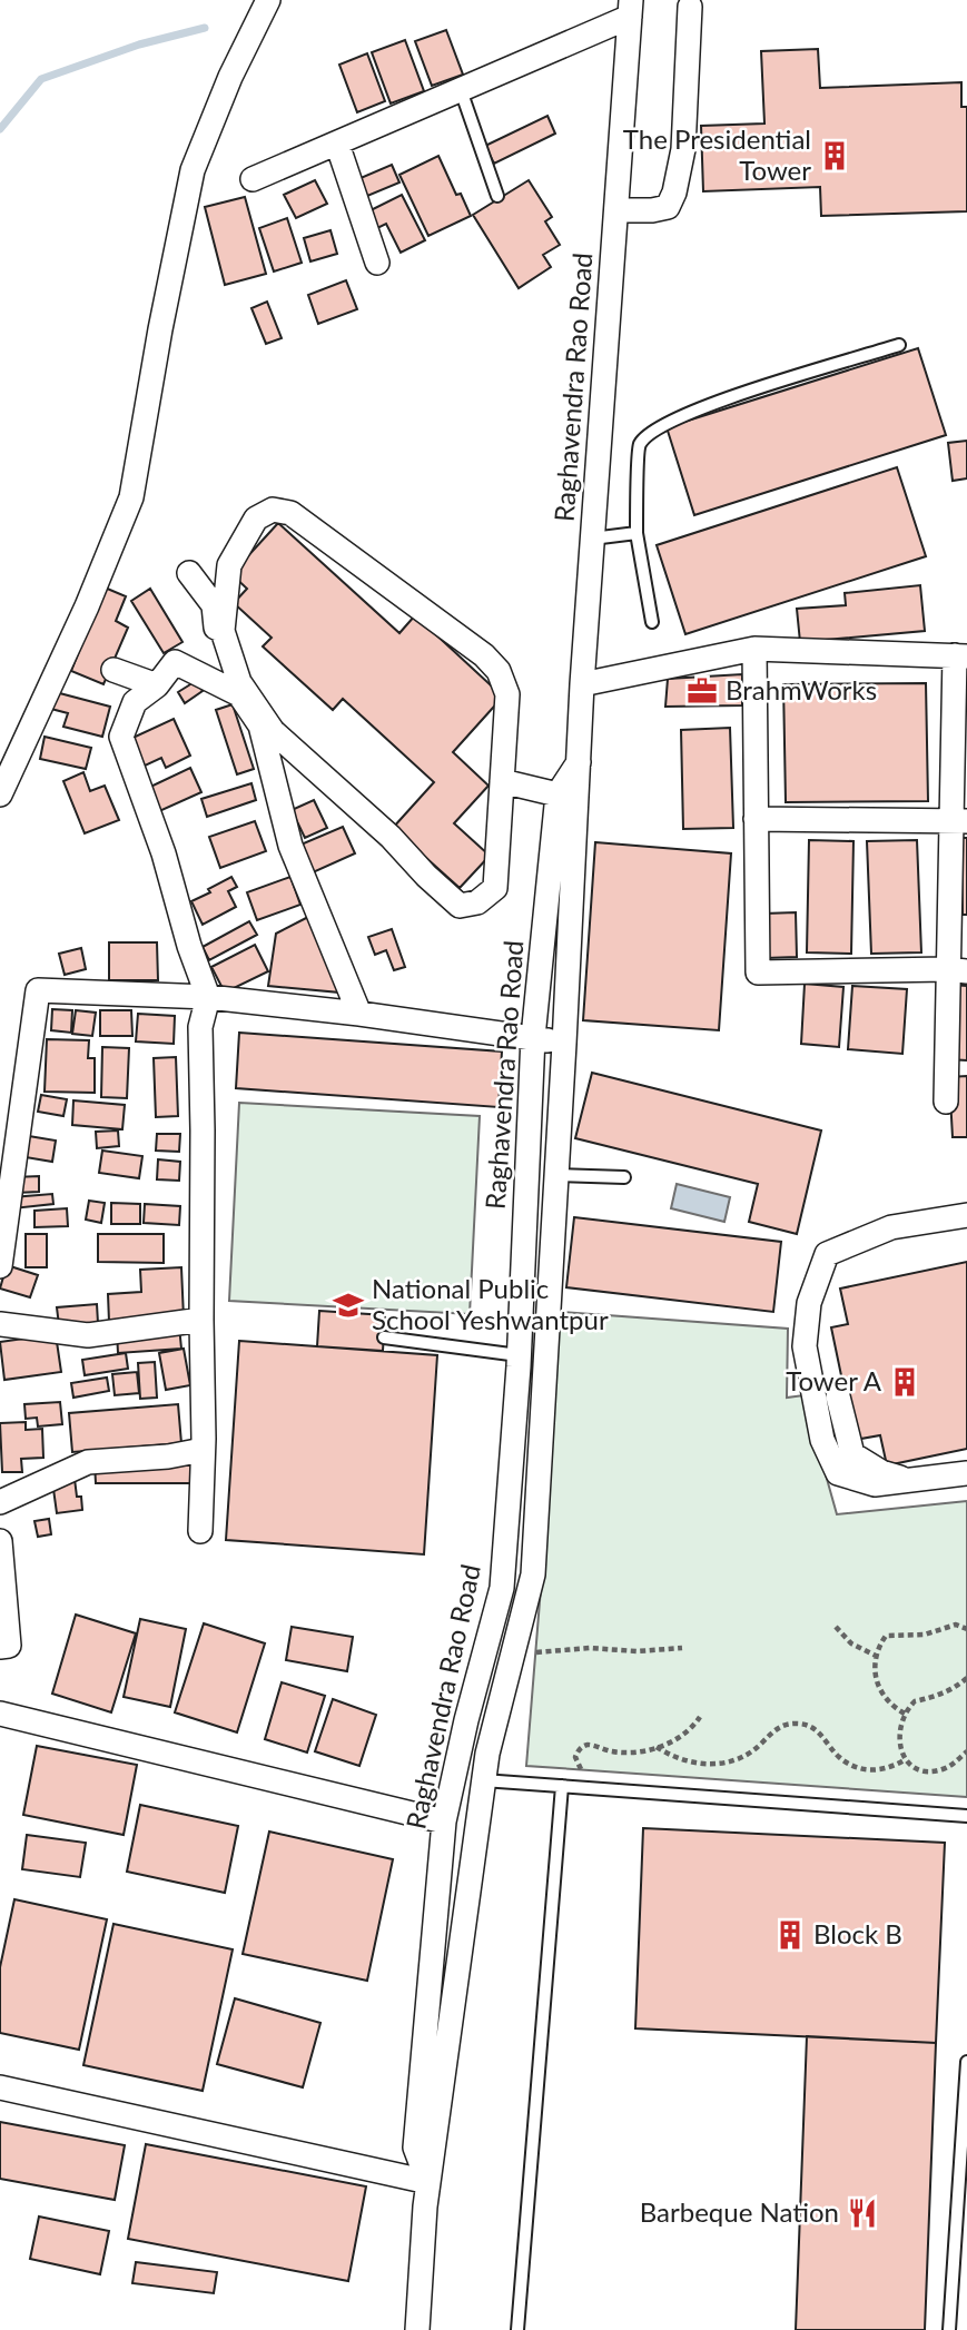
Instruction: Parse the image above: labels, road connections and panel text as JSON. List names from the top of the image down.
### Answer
{
  "streets": {
    "street": ["Raghavendra Rao Road"]
  },
  "places": {
    "building": ["The Presidential Tower", "Tower A", "Block B"],
    "office": ["BrahmWorks"],
    "school or university": ["National Public School Yeshwantpur"],
    "restaurant": ["Barbeque Nation"]
  }
}
